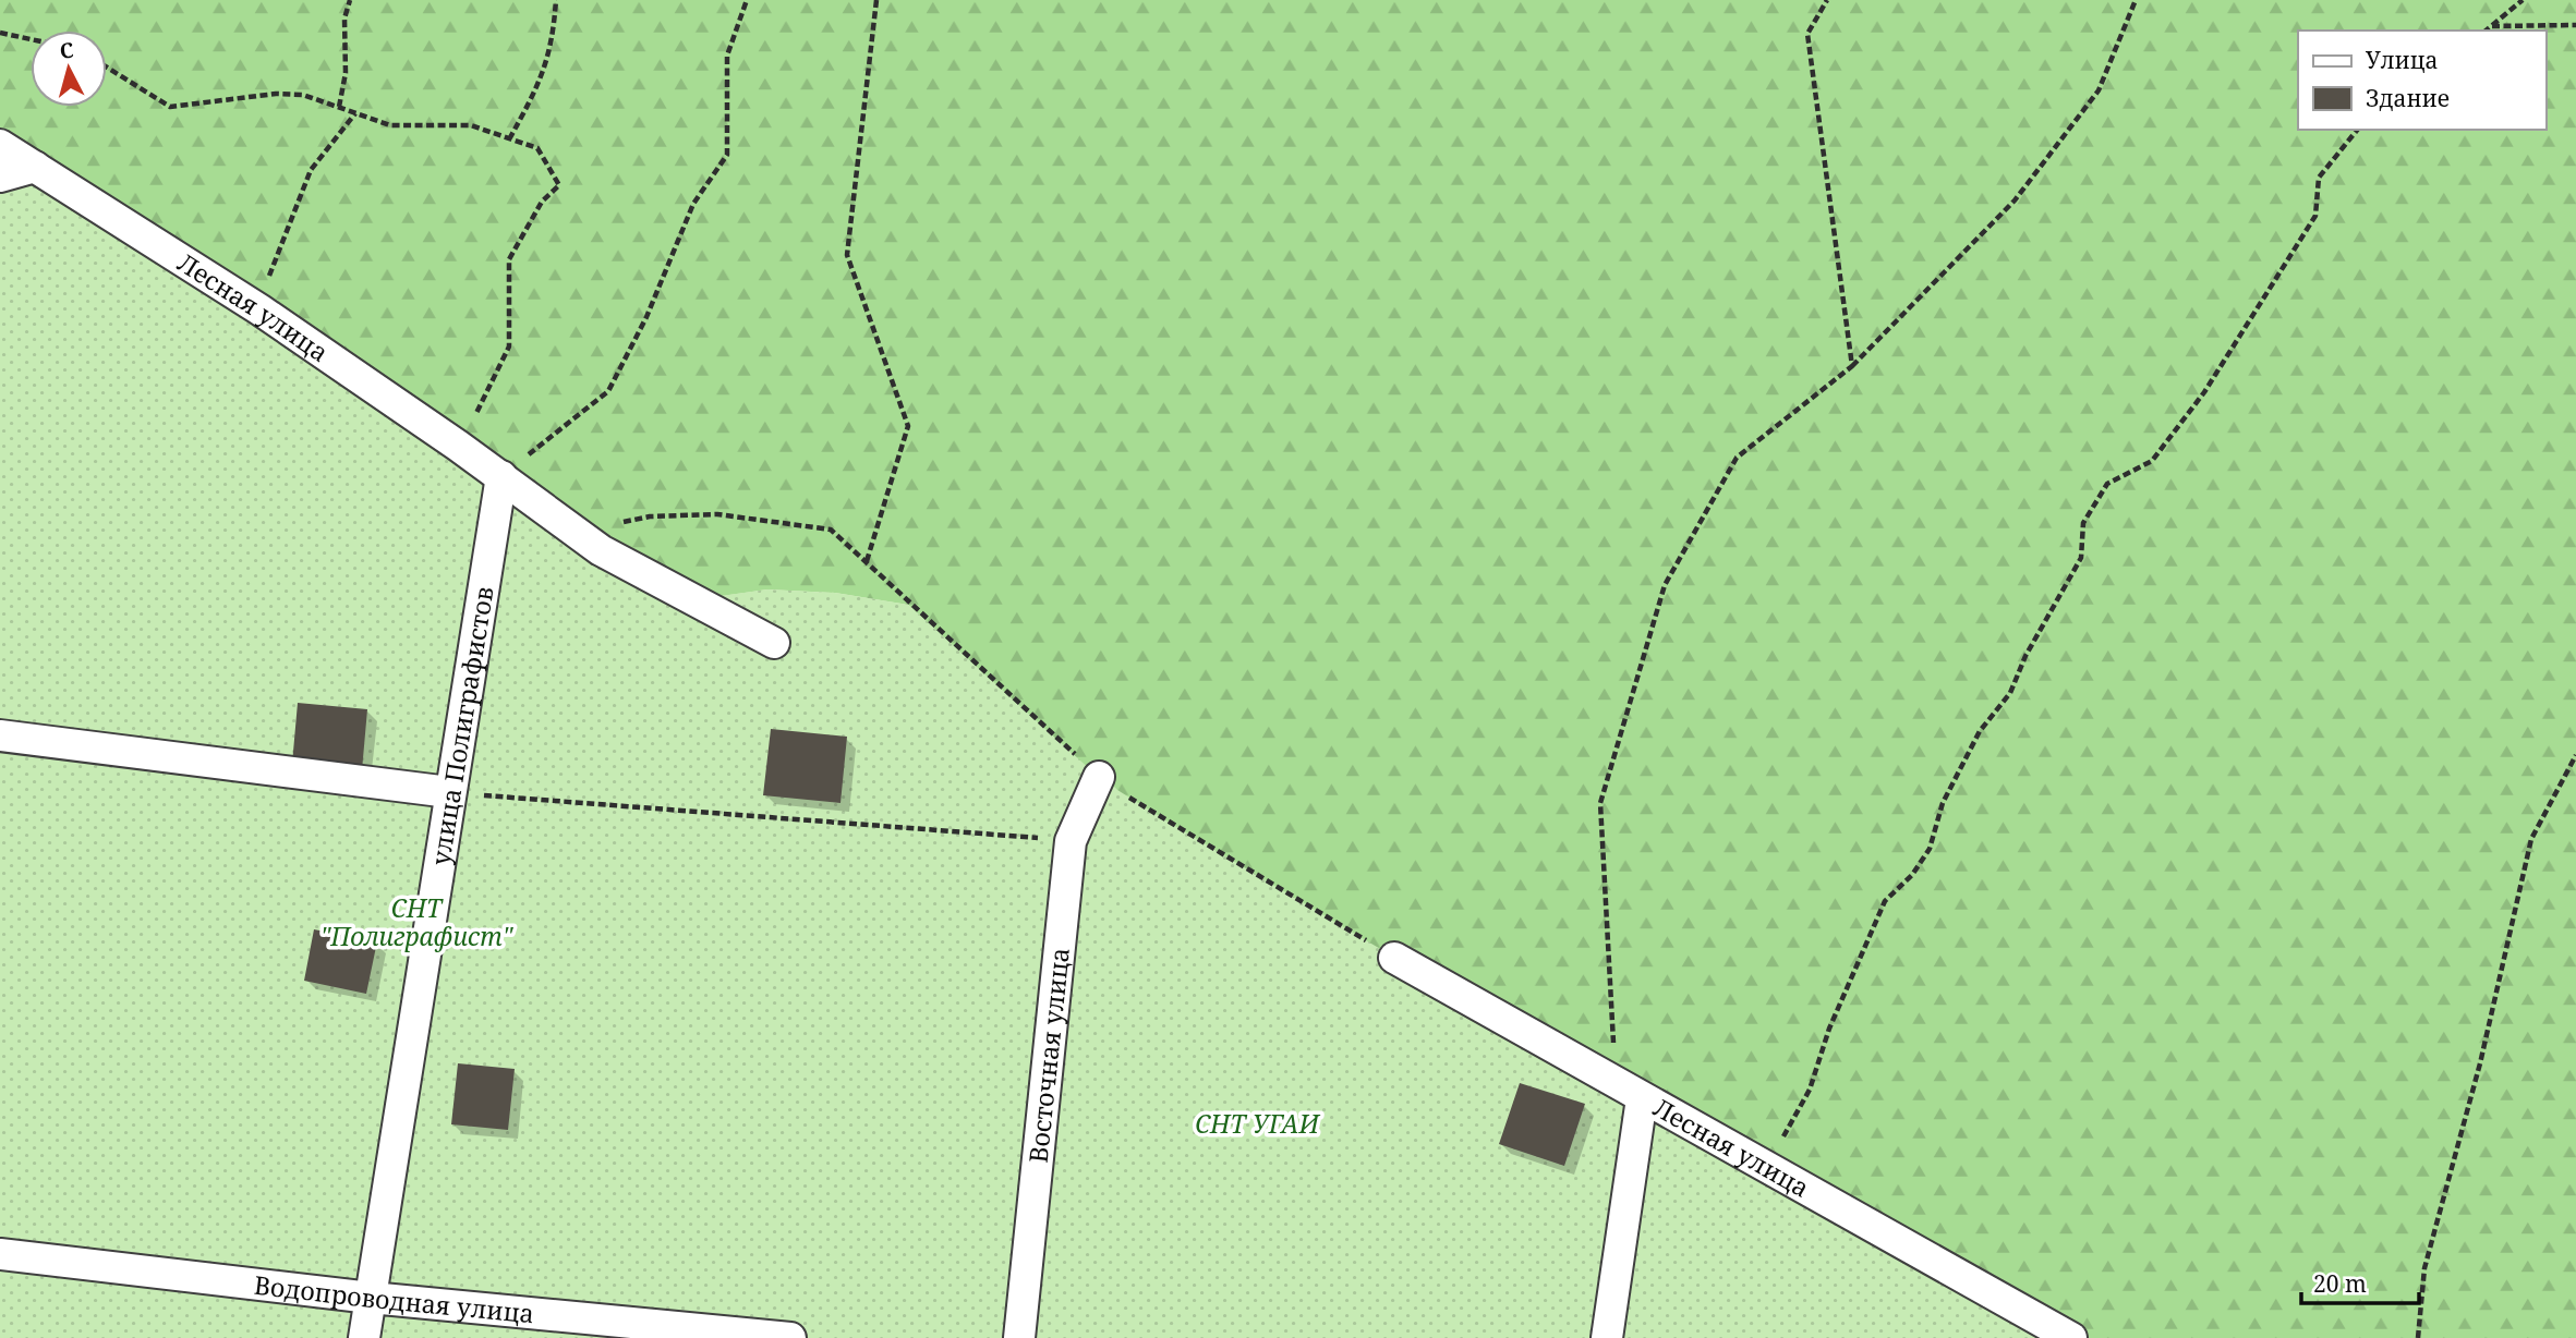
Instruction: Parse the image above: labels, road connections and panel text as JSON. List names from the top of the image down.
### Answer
{
  "streets": {
    "street": [
      "Лесная улица",
      "улица Полиграфистов",
      "Восточная улица",
      "Водопроводная улица"
    ]
  },
  "crossings": [
    ["Лесная улица", "улица Полиграфистов"],
    ["улица Полиграфистов", "Водопроводная улица"]
  ],
  "parks": ["СНТ \"Полиграфист\"", "СНТ УГАИ"],
  "legend": ["Улица", "Здание"],
  "scale_bar": "20 m",
  "north": "top"
}
